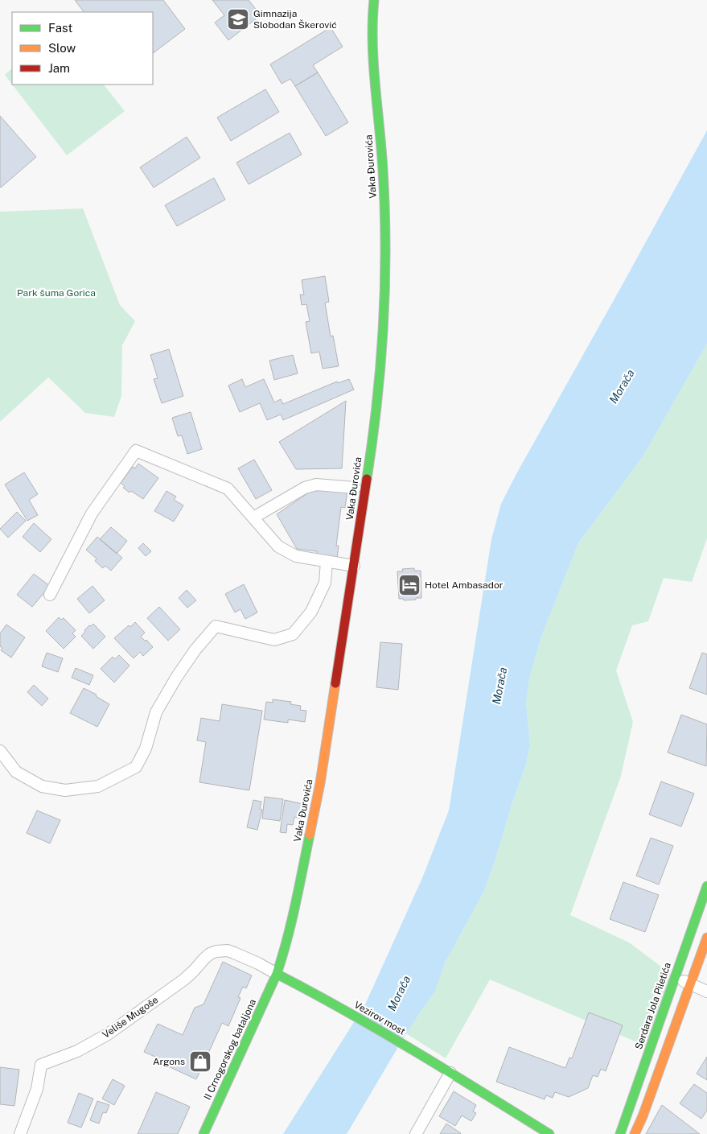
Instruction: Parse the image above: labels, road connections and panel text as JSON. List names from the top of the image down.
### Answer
{
  "streets": {
    "street": [
      "Vaka Đurovića",
      "Serdara Jola Piletića",
      "Veliše Mugoše",
      "Vezirov most",
      "II Crnogorskog bataljona"
    ]
  },
  "crossings": [
    ["Vaka Đurovića", "Veliše Mugoše"],
    ["Vaka Đurovića", "Vezirov most"],
    ["Vaka Đurovića", "II Crnogorskog bataljona"],
    ["Veliše Mugoše", "Vezirov most"],
    ["Veliše Mugoše", "II Crnogorskog bataljona"],
    ["Vezirov most", "II Crnogorskog bataljona"]
  ],
  "water": ["Morača"],
  "parks": ["Park šuma Gorica"],
  "places": {
    "school or university": ["Gimnazija Slobodan Škerović"],
    "hotel": ["Hotel Ambasador"],
    "shop": ["Argons"]
  },
  "legend": ["Fast", "Slow", "Jam"]
}
